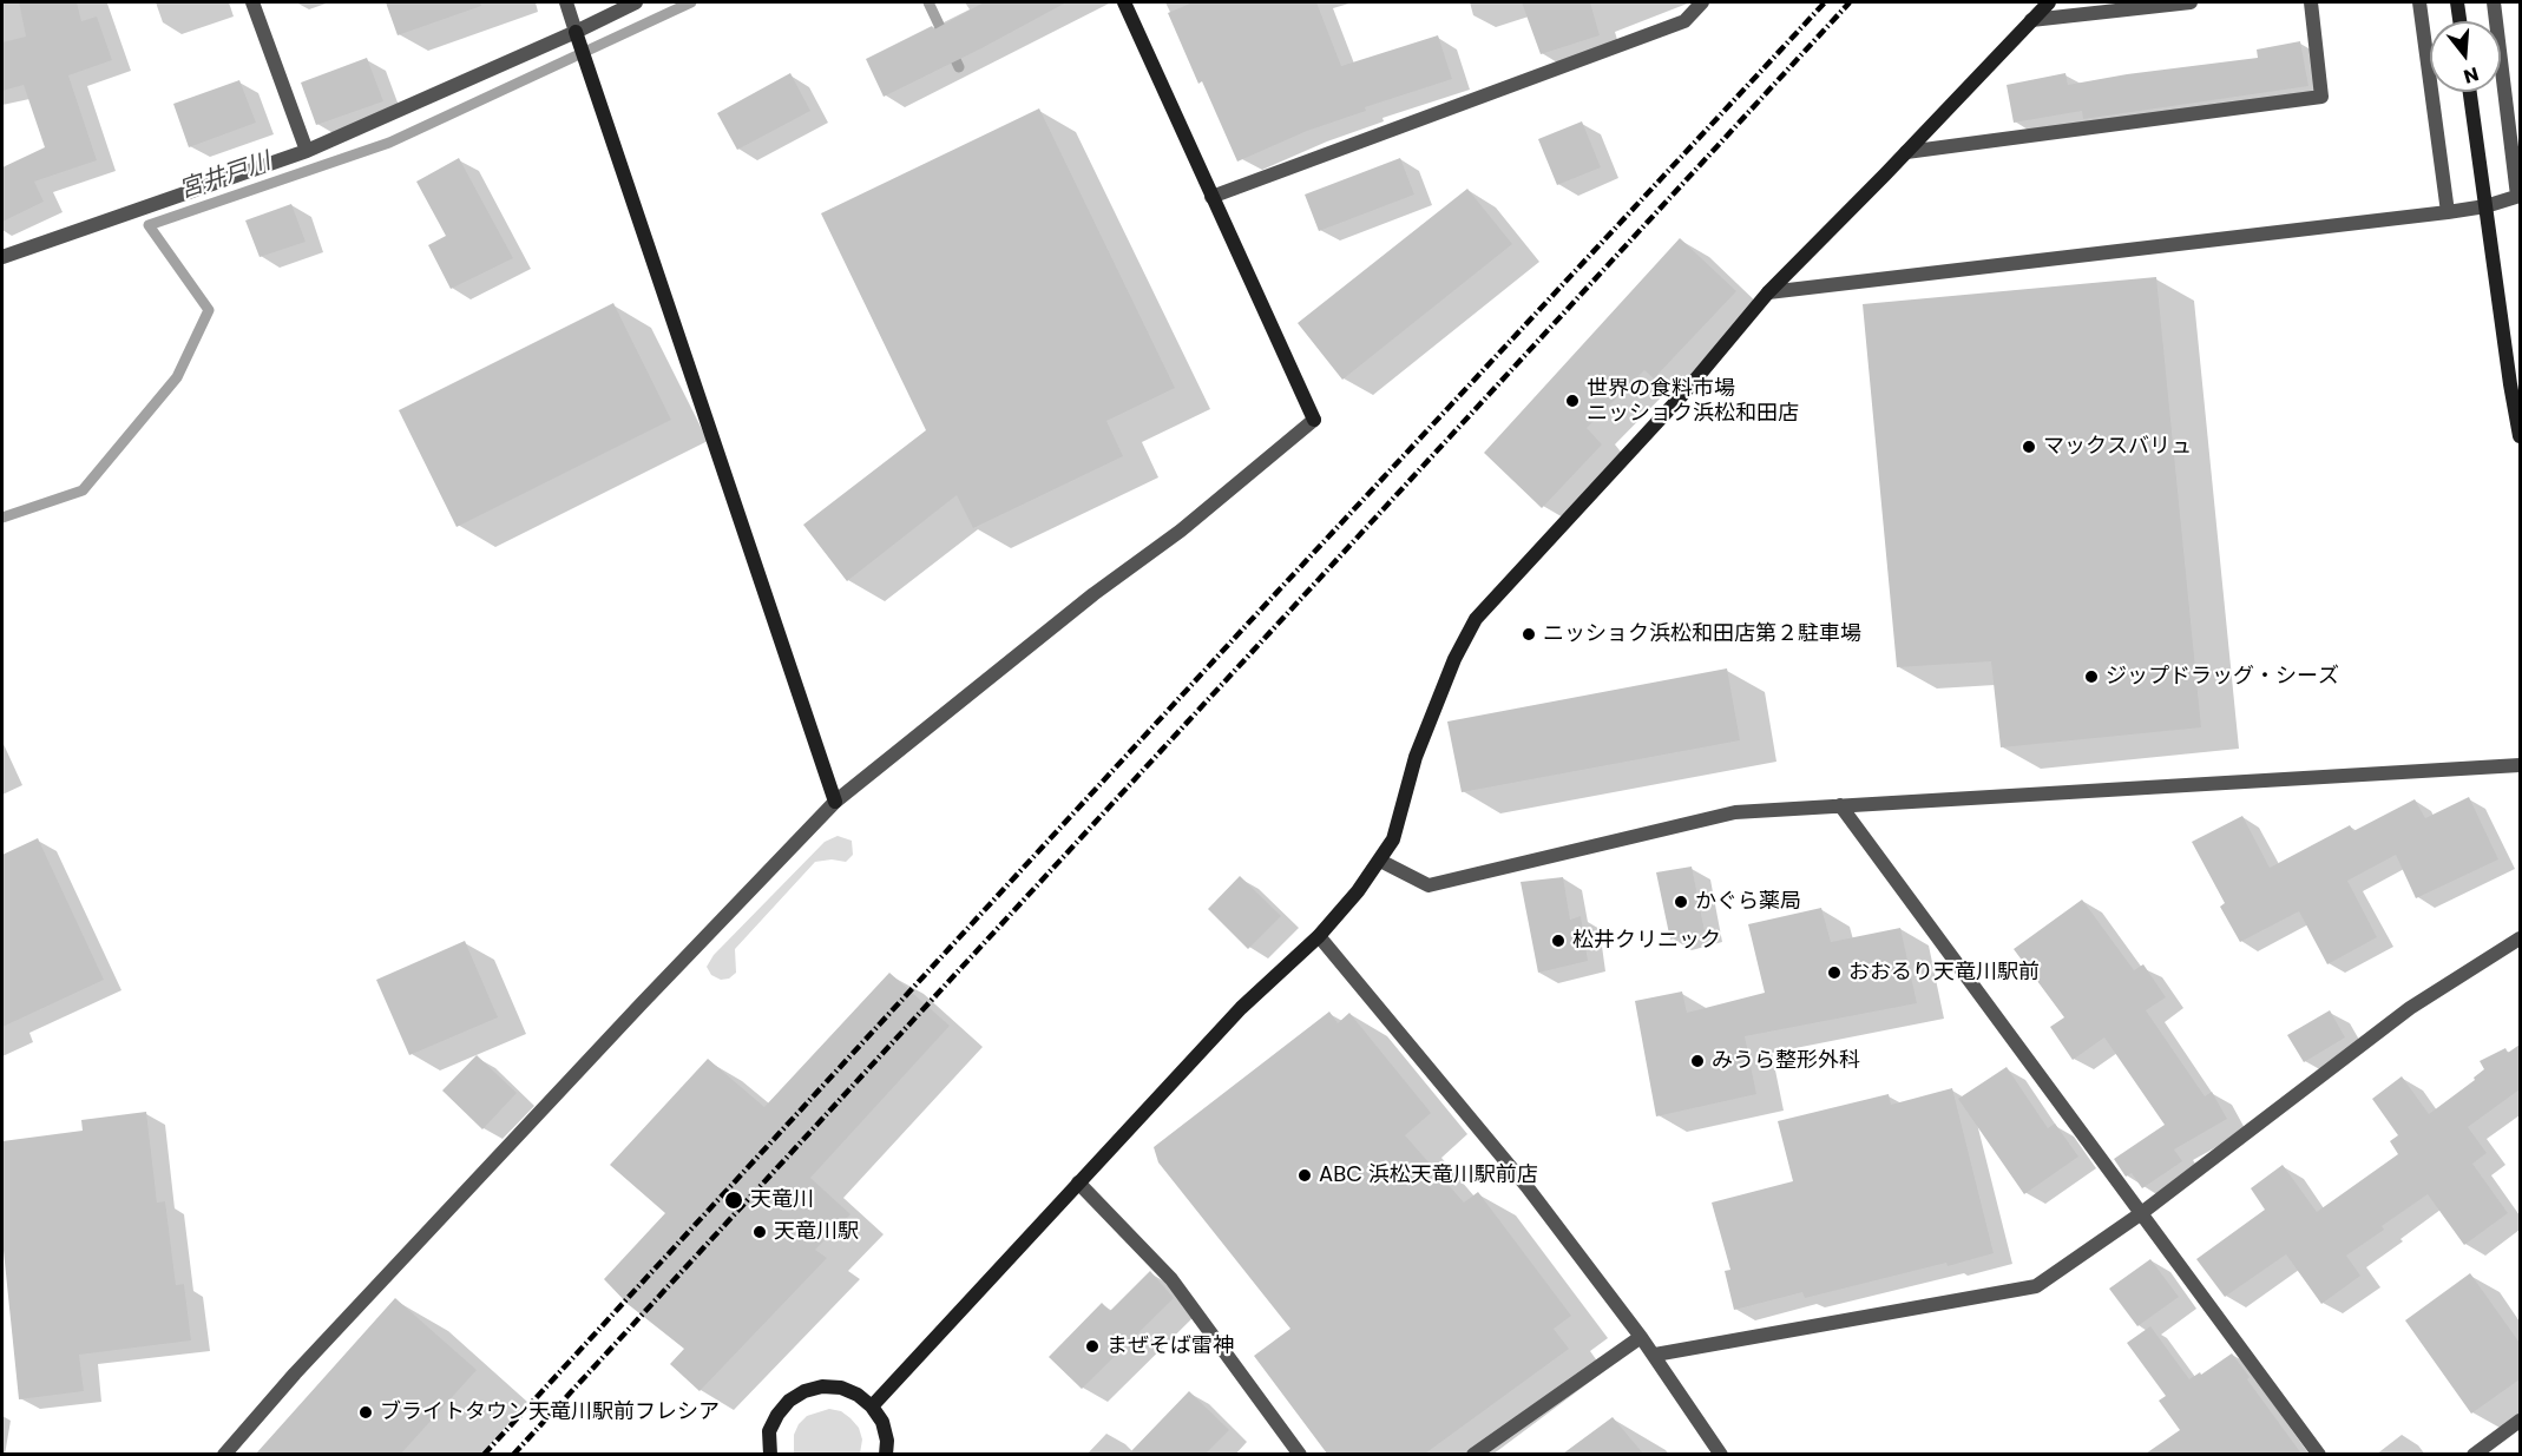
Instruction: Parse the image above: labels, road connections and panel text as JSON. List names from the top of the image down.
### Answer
{
  "water": ["宮井戸川"],
  "places": [
    "世界の食料市場 ニッショク浜松和田店",
    "マックスバリュ",
    "ニッショク浜松和田店第２駐車場",
    "ジップドラッグ・シーズ",
    "かぐら薬局",
    "松井クリニック",
    "おおるり天竜川駅前",
    "みうら整形外科",
    "ABC 浜松天竜川駅前店",
    "天竜川",
    "天竜川駅",
    "まぜそば雷神",
    "ブライトタウン天竜川駅前フレシア"
  ],
  "north": "bottom"
}
